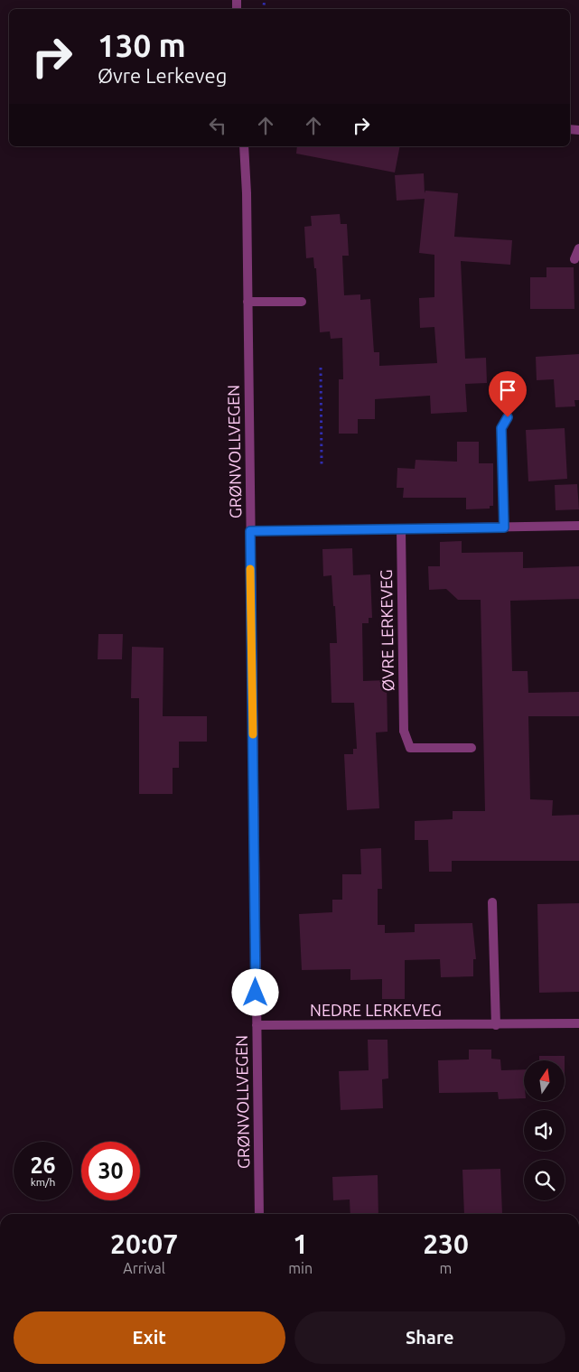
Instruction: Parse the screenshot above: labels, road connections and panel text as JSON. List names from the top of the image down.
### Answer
{
  "streets": {
    "street": ["GRØNVOLLVEGEN", "ØVRE LERKEVEG", "NEDRE LERKEVEG"]
  },
  "crossings": [
    ["GRØNVOLLVEGEN", "NEDRE LERKEVEG"]
  ],
  "north": "top",
  "page": {
    "turn": ["130 m", "Øvre Lerkeveg"],
    "speed": "26 km/h",
    "limit": "30",
    "eta": [
      "20:07",
      "Arrival",
      "1",
      "min",
      "230",
      "m"
    ],
    "buttons": ["Exit", "Share"]
  }
}
